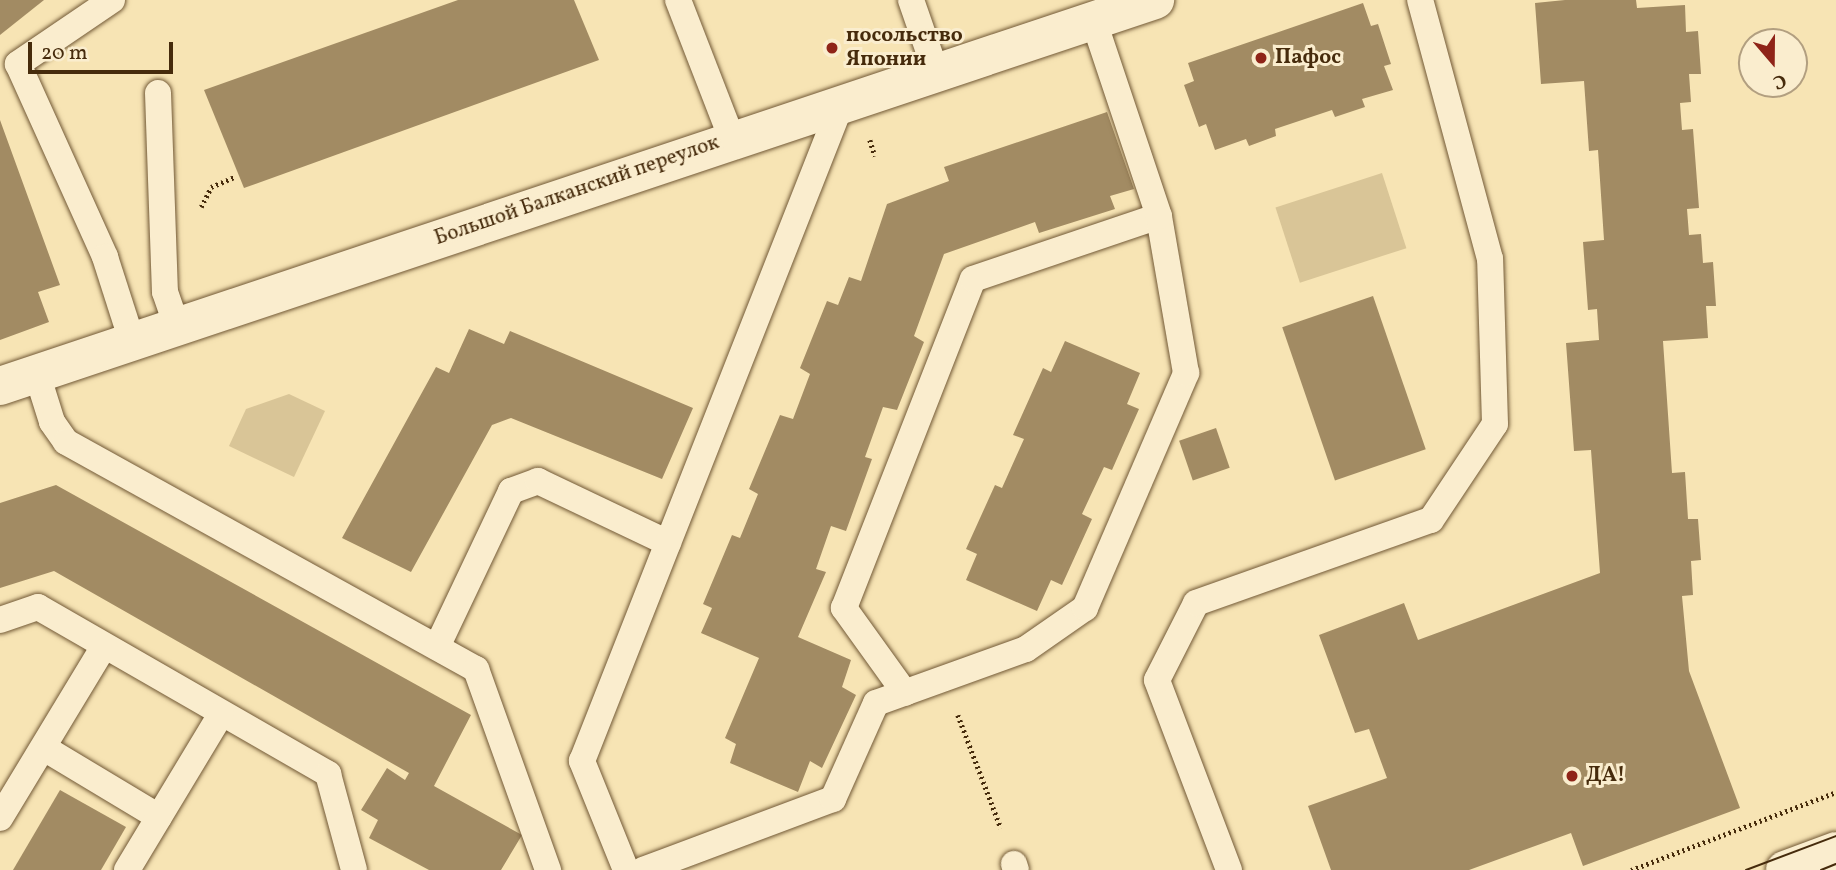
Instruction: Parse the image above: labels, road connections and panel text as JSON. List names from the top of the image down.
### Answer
{
  "streets": {
    "street": ["Большой Балканский переулок"]
  },
  "places": ["посольство Японии", "Пафос", "ДА!"],
  "scale_bar": "20 m",
  "north": "bottom"
}
